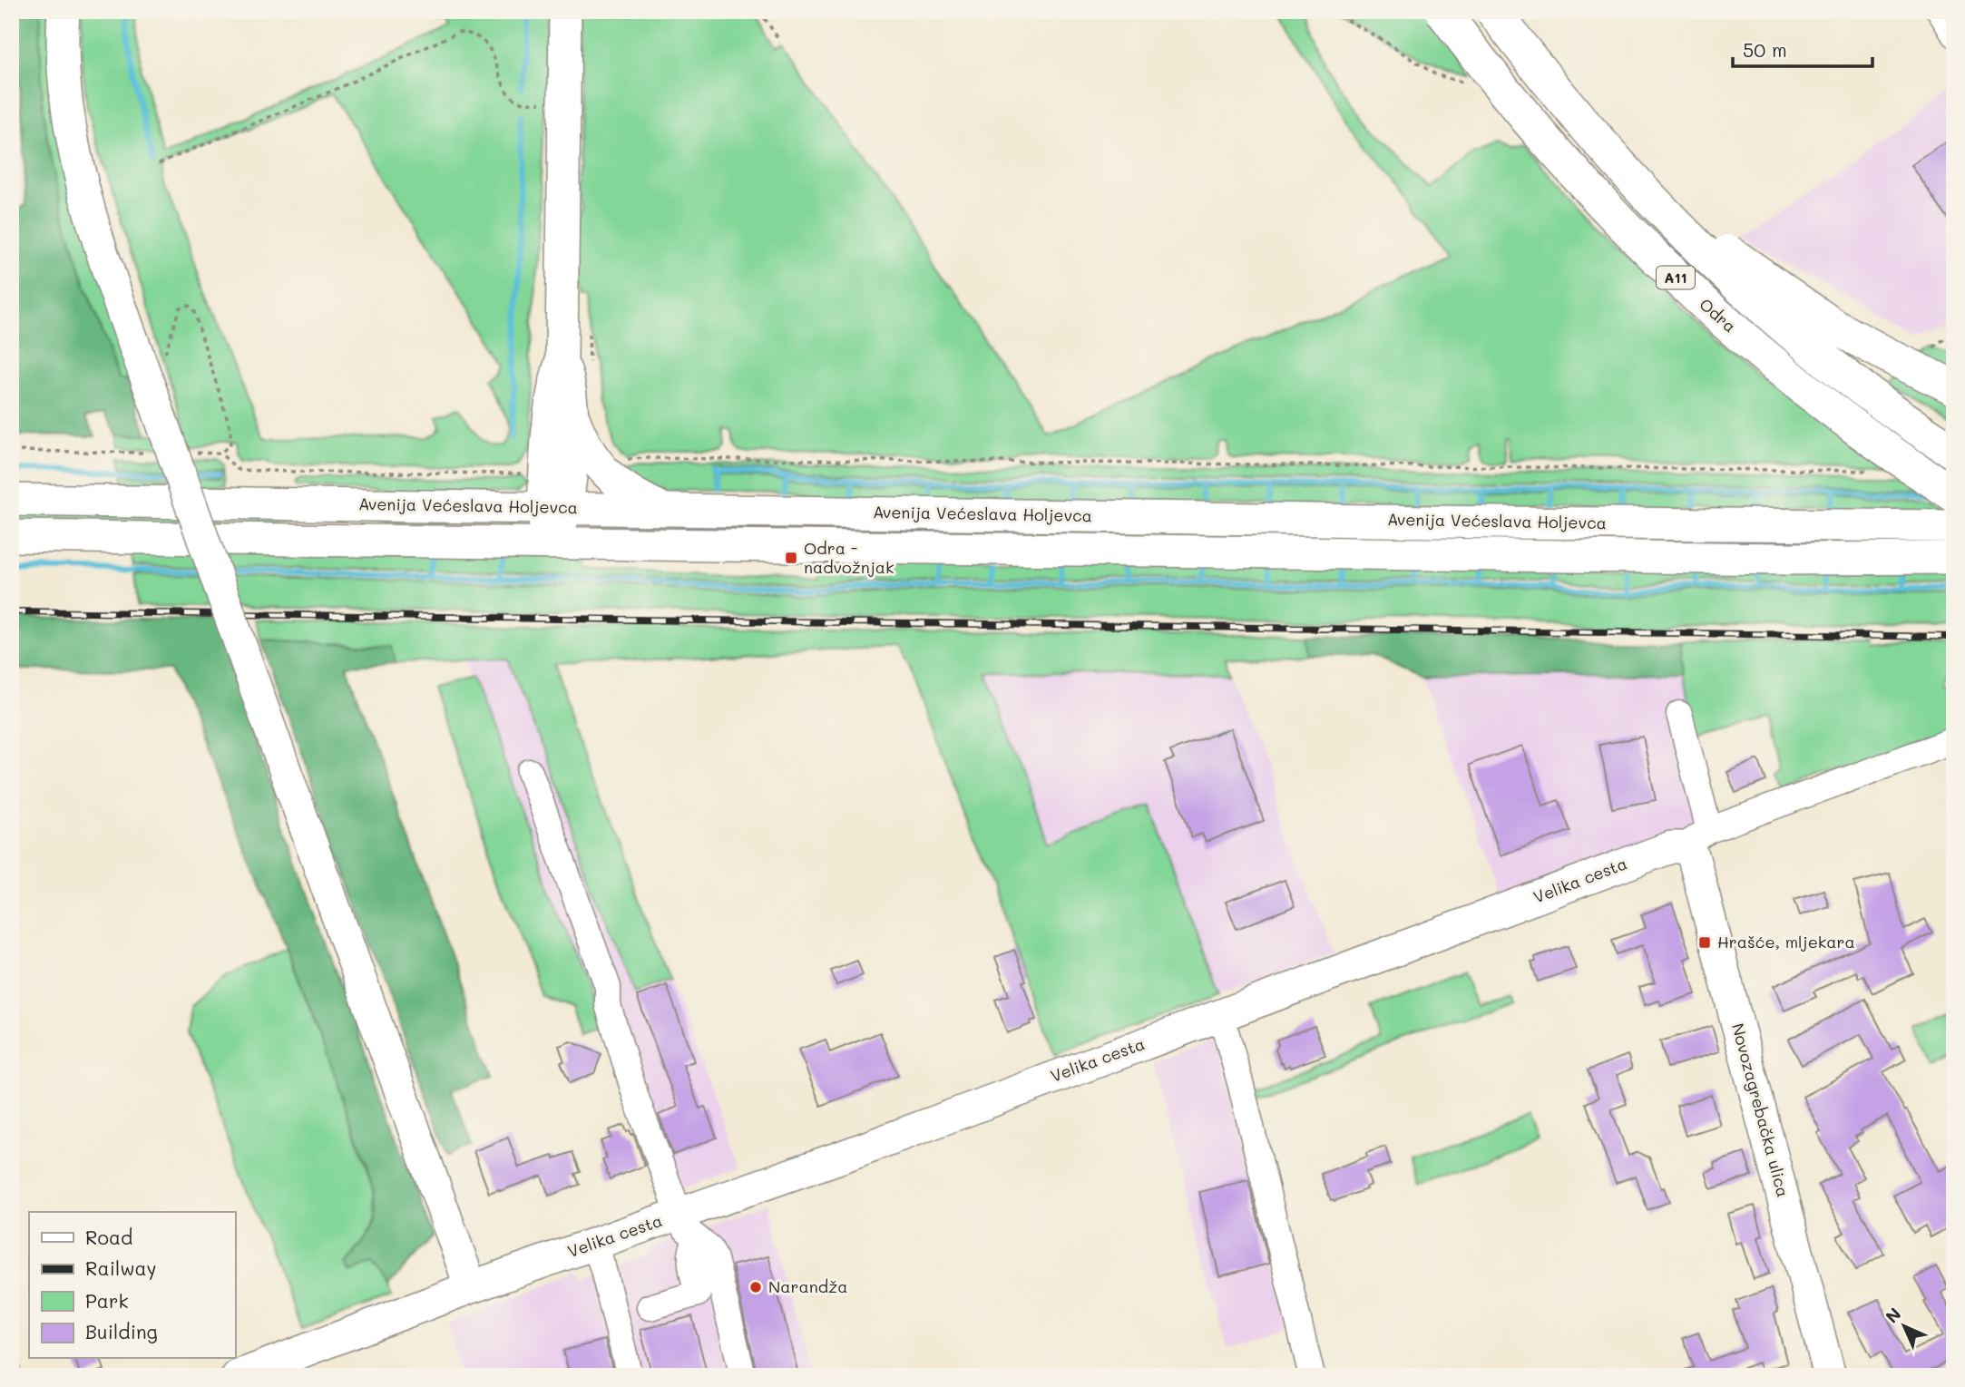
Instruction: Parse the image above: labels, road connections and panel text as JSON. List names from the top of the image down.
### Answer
{
  "streets": {
    "highway": ["A11", "Odra"],
    "main road": ["Avenija Većeslava Holjevca", "Velika cesta", "Novozagrebačka ulica"]
  },
  "crossings": [
    ["Velika cesta", "Novozagrebačka ulica"]
  ],
  "places": {
    "transit": ["Odra - nadvožnjak", "Hrašće, mljekara"],
    "other": ["Narandža"]
  },
  "legend": [
    "Road",
    "Railway",
    "Park",
    "Building"
  ],
  "scale_bar": "50 m",
  "north": "top left"
}
